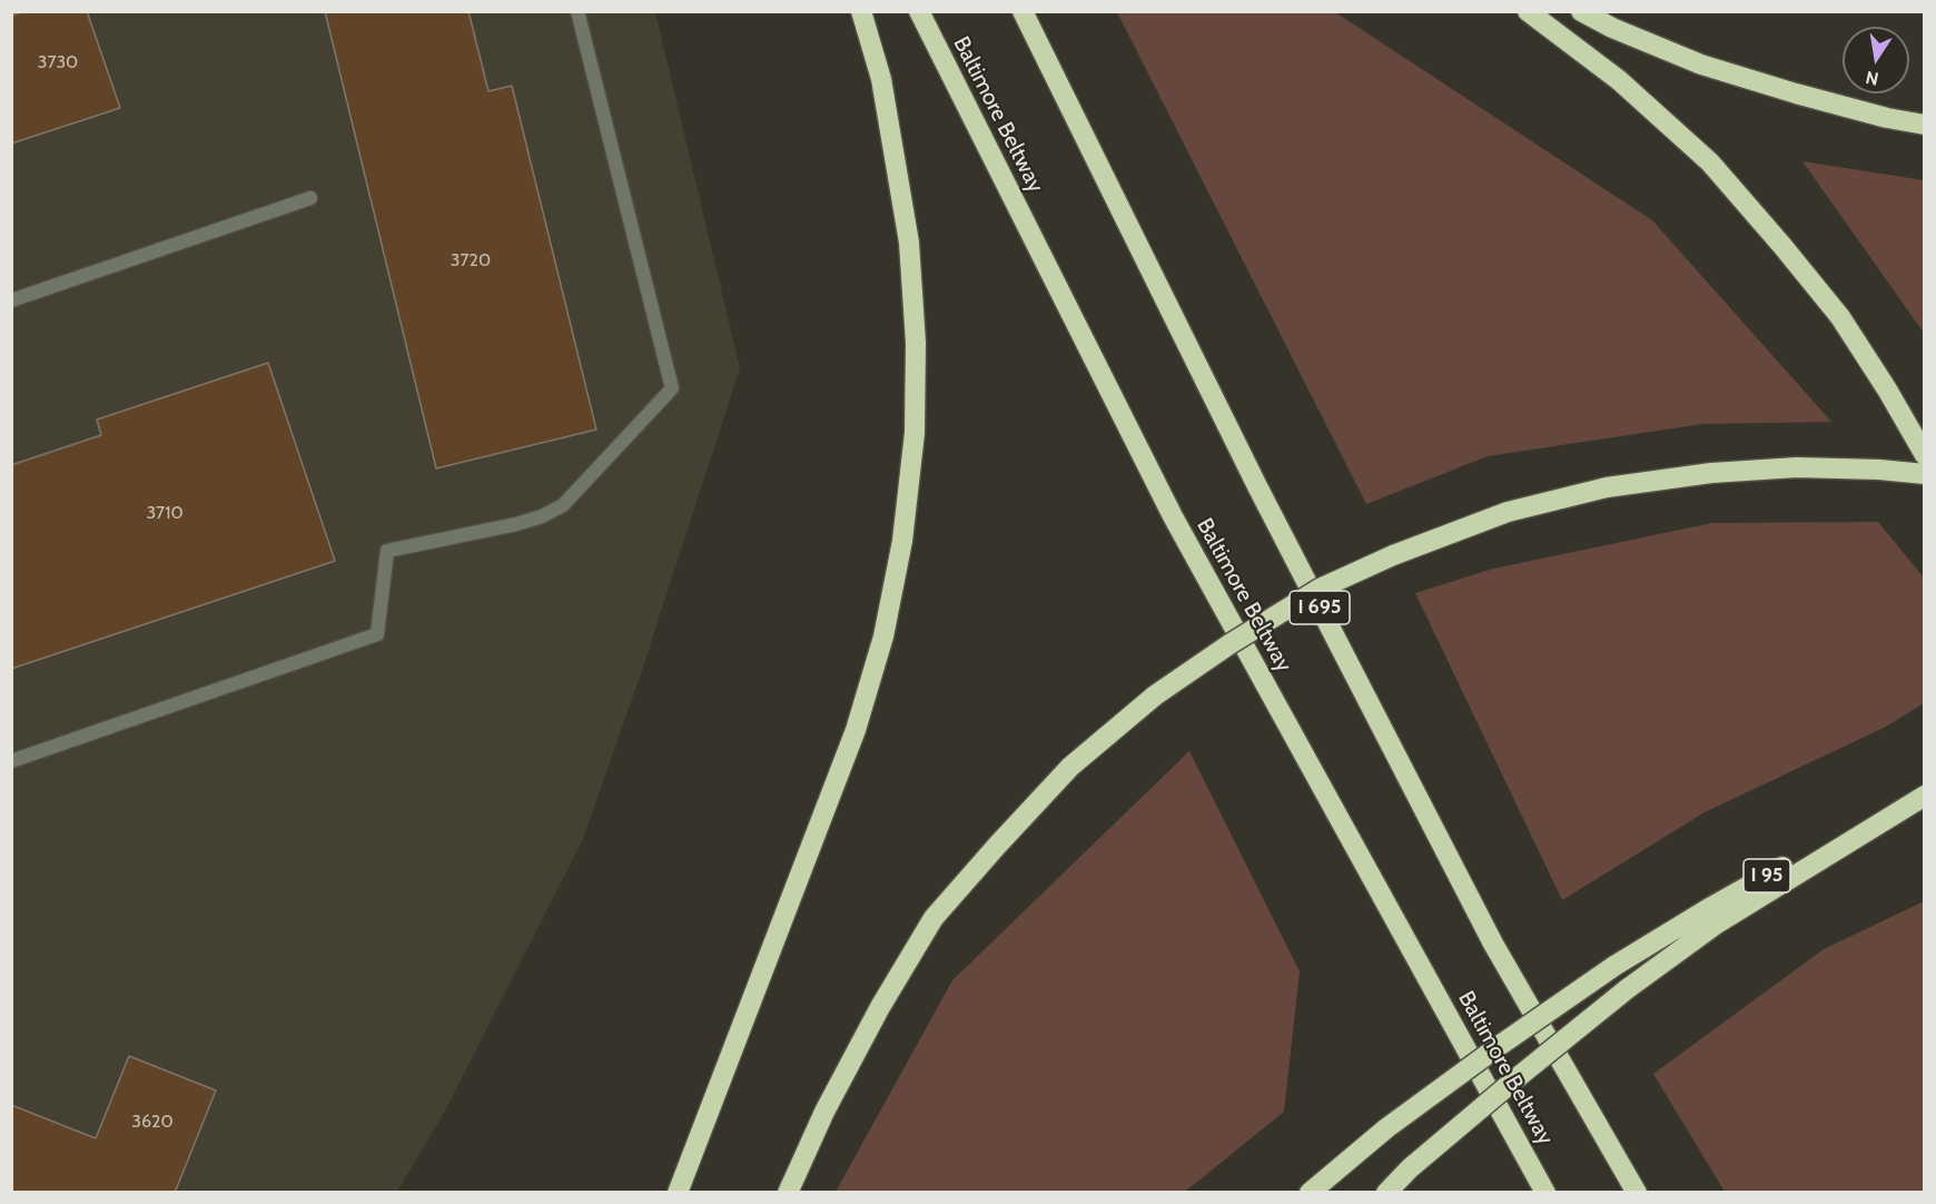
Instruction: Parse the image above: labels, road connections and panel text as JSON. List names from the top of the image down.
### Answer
{
  "streets": {
    "highway": ["Baltimore Beltway", "I 695", "I 95"]
  },
  "house_numbers": [
    "3730",
    "3720",
    "3710",
    "3620"
  ],
  "north": "bottom"
}
